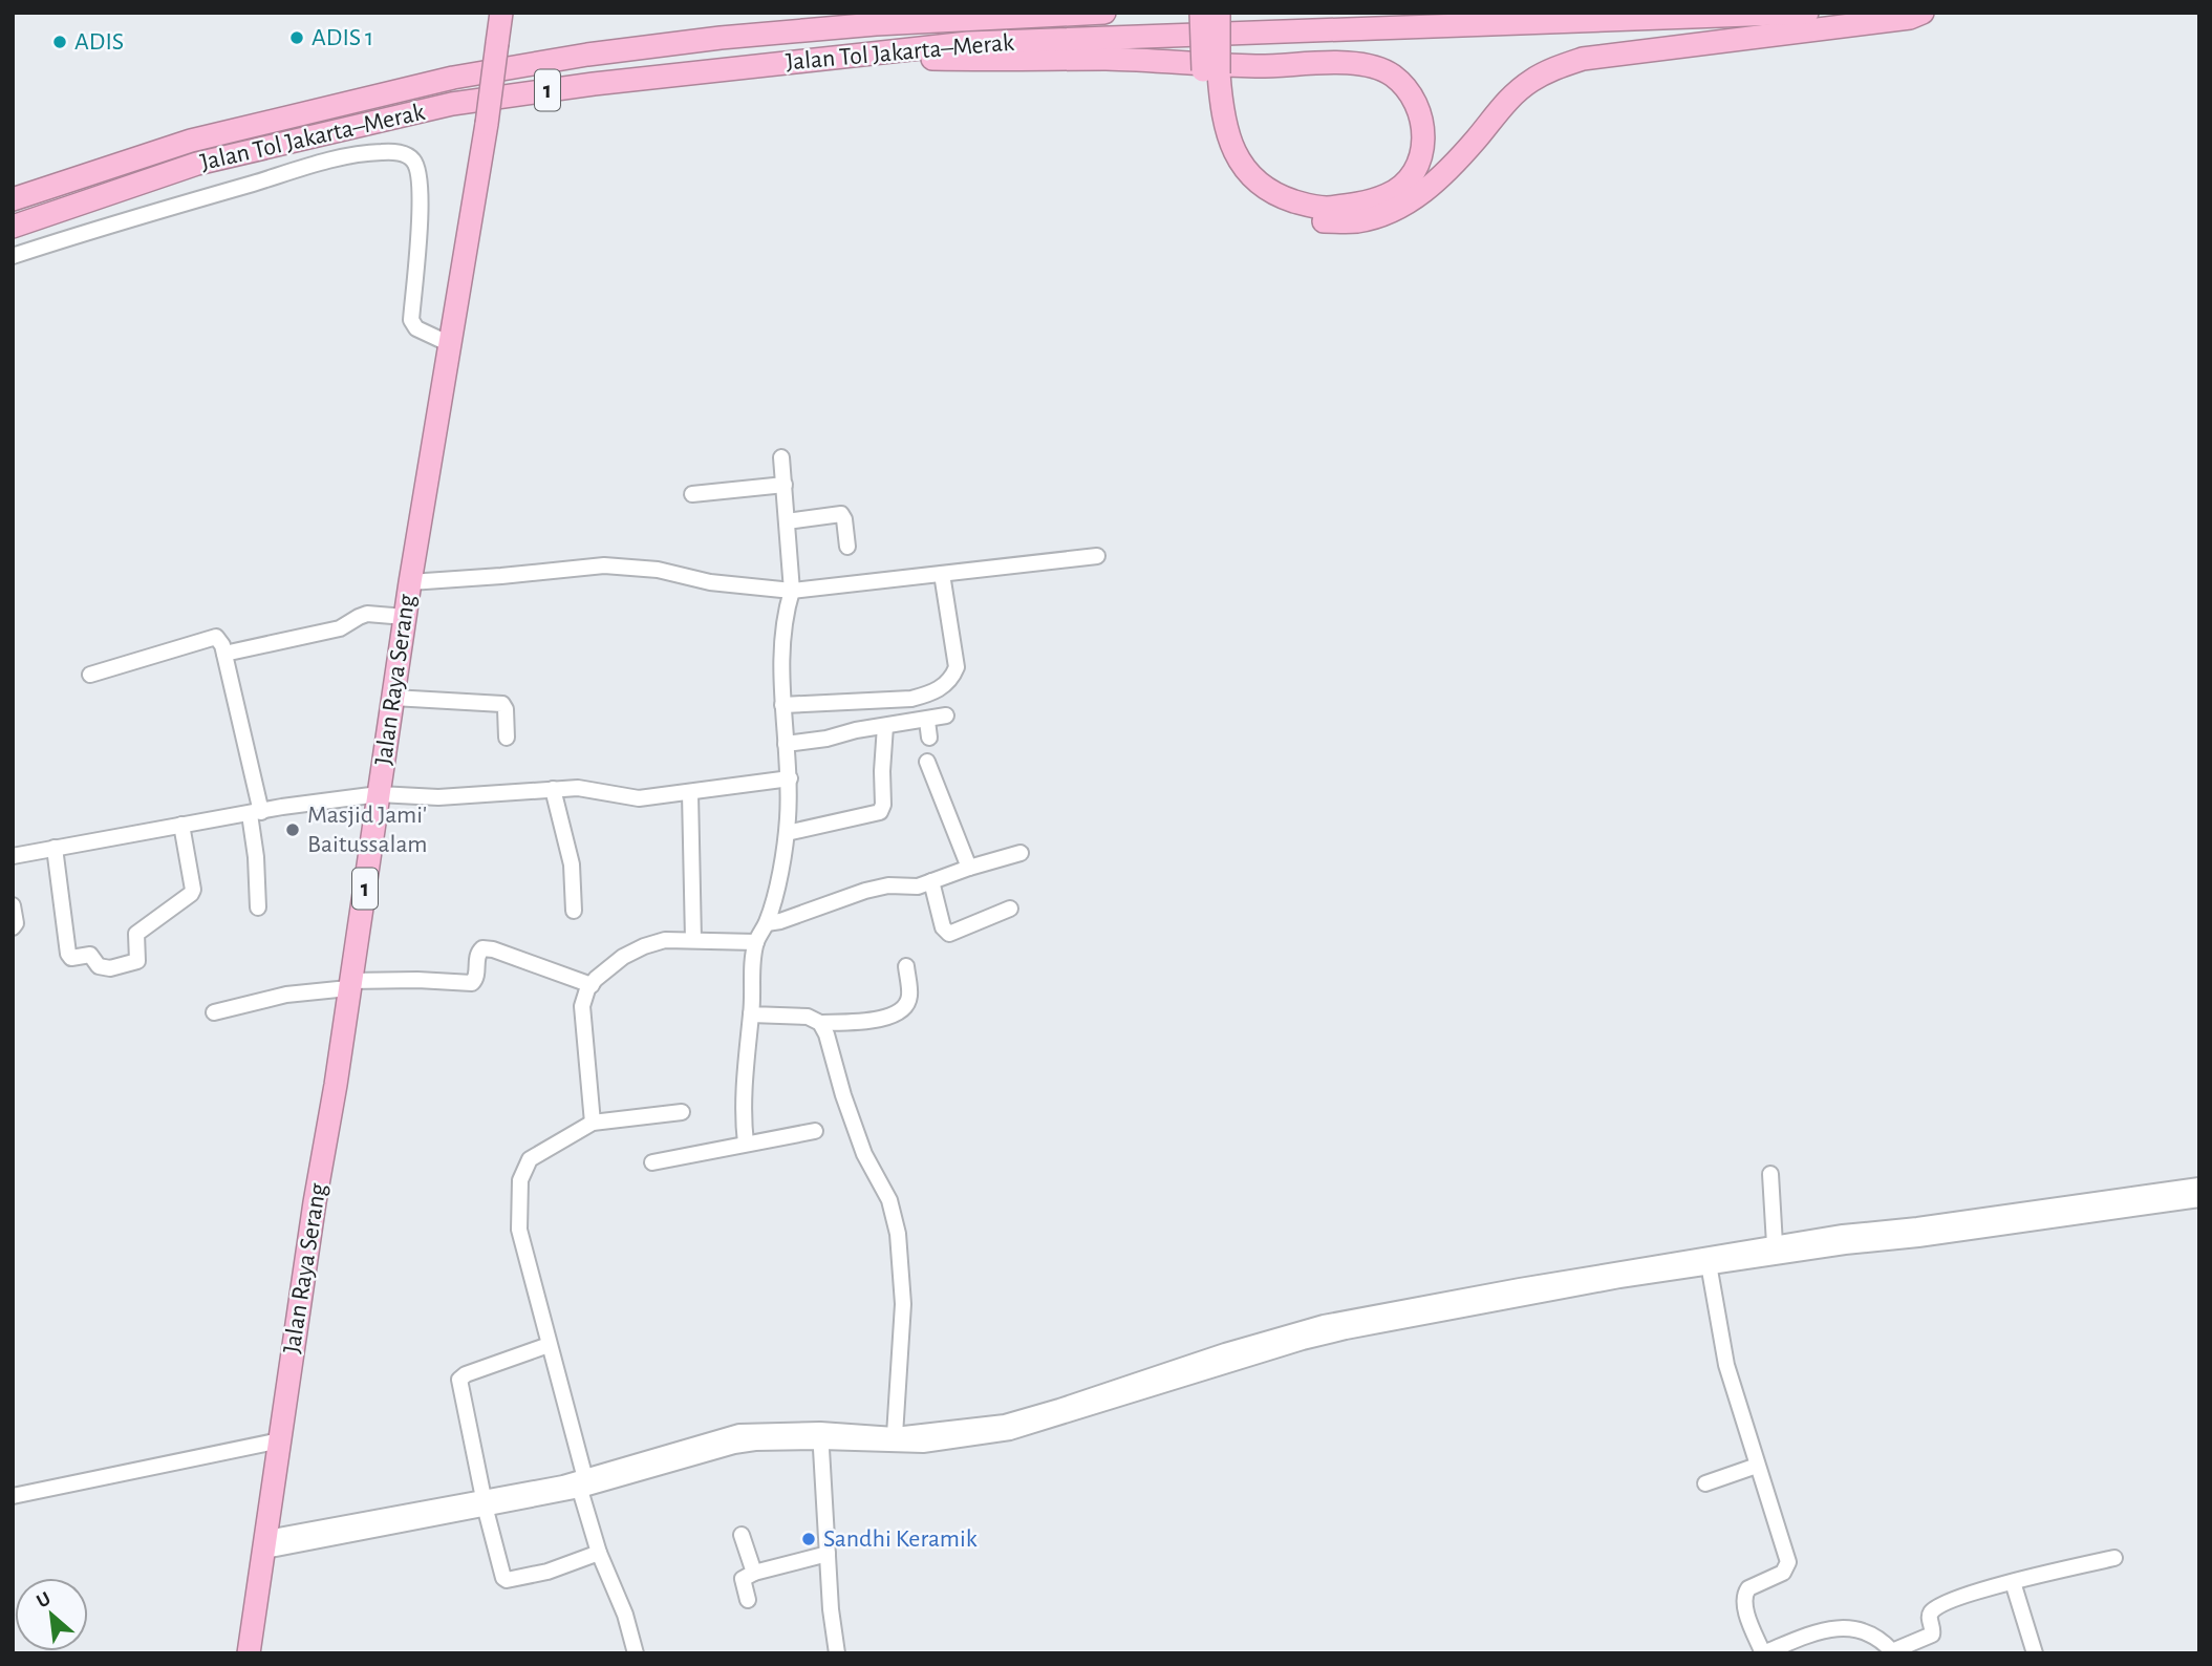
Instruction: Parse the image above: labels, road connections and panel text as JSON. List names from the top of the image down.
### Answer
{
  "streets": {
    "highway": ["Jalan Tol Jakarta–Merak", "1", "Jalan Raya Serang"]
  },
  "places": [
    "ADIS 1",
    "ADIS",
    "Masjid Jami' Baitussalam",
    "Sandhi Keramik"
  ],
  "north": "top left"
}
